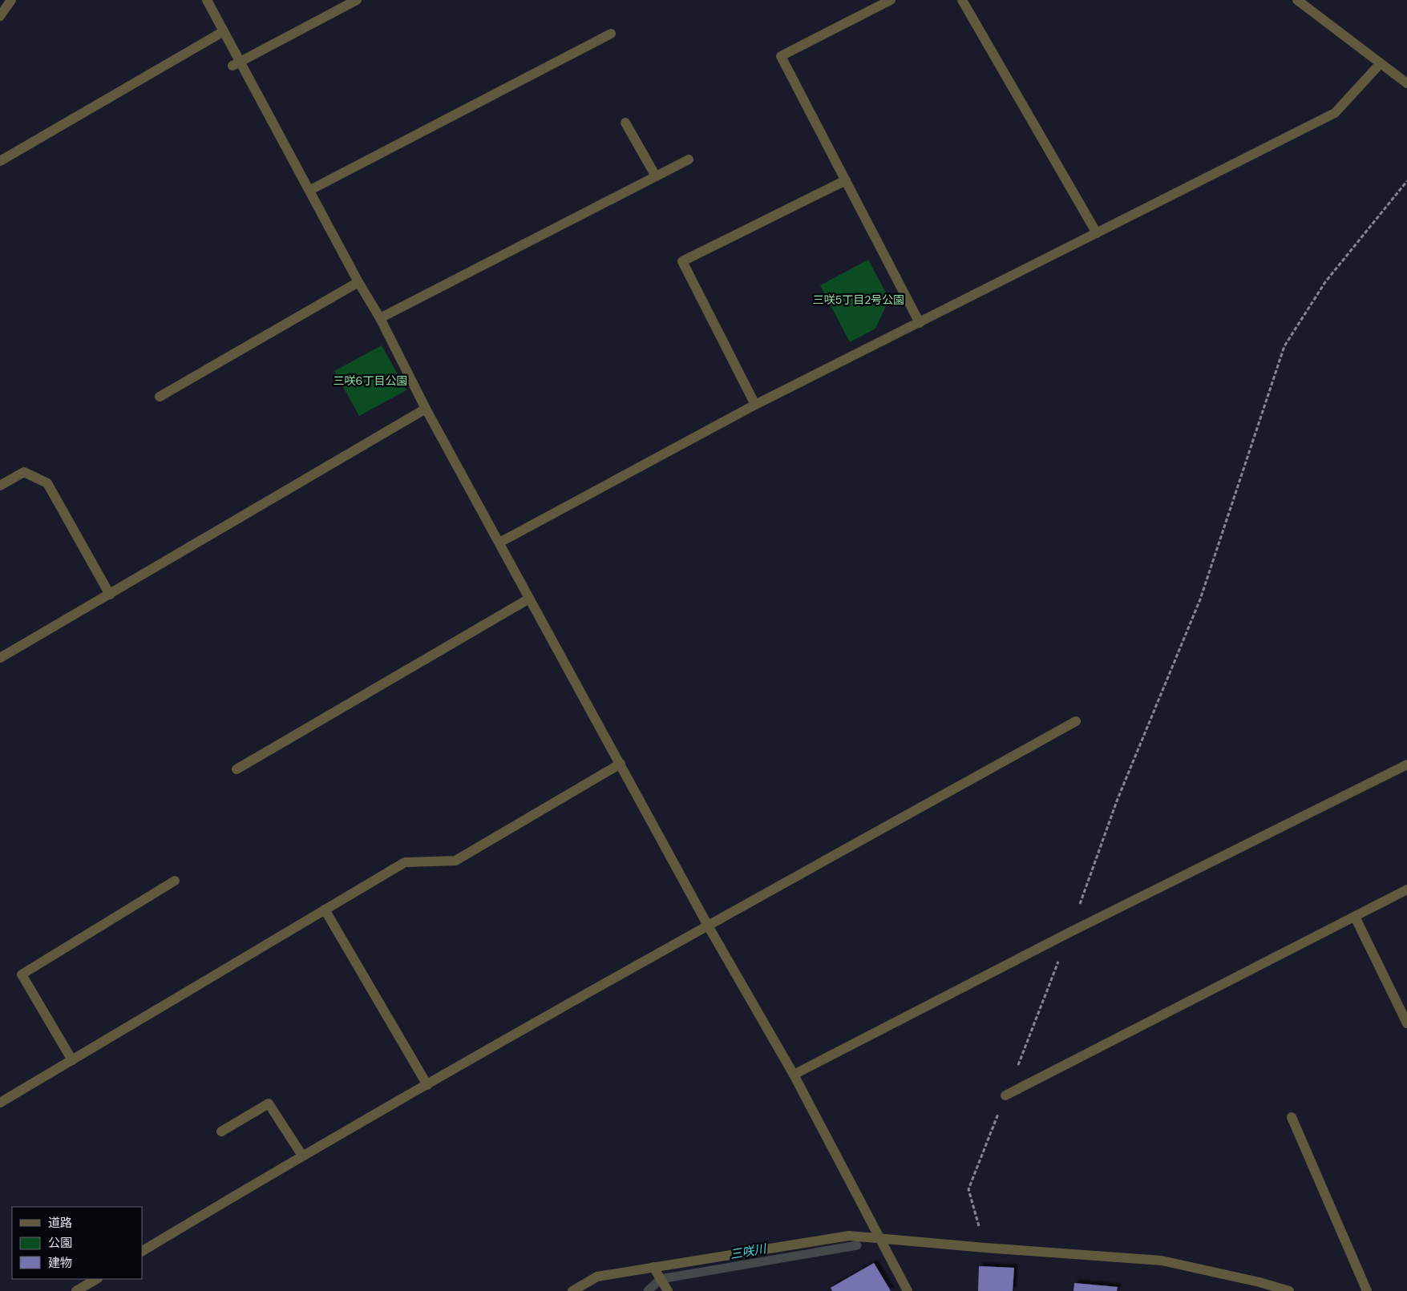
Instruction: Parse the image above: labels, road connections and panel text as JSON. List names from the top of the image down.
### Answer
{
  "water": ["三咲川"],
  "parks": ["三咲5丁目2号公園", "三咲6丁目公園"],
  "legend": ["道路", "公園", "建物"]
}
